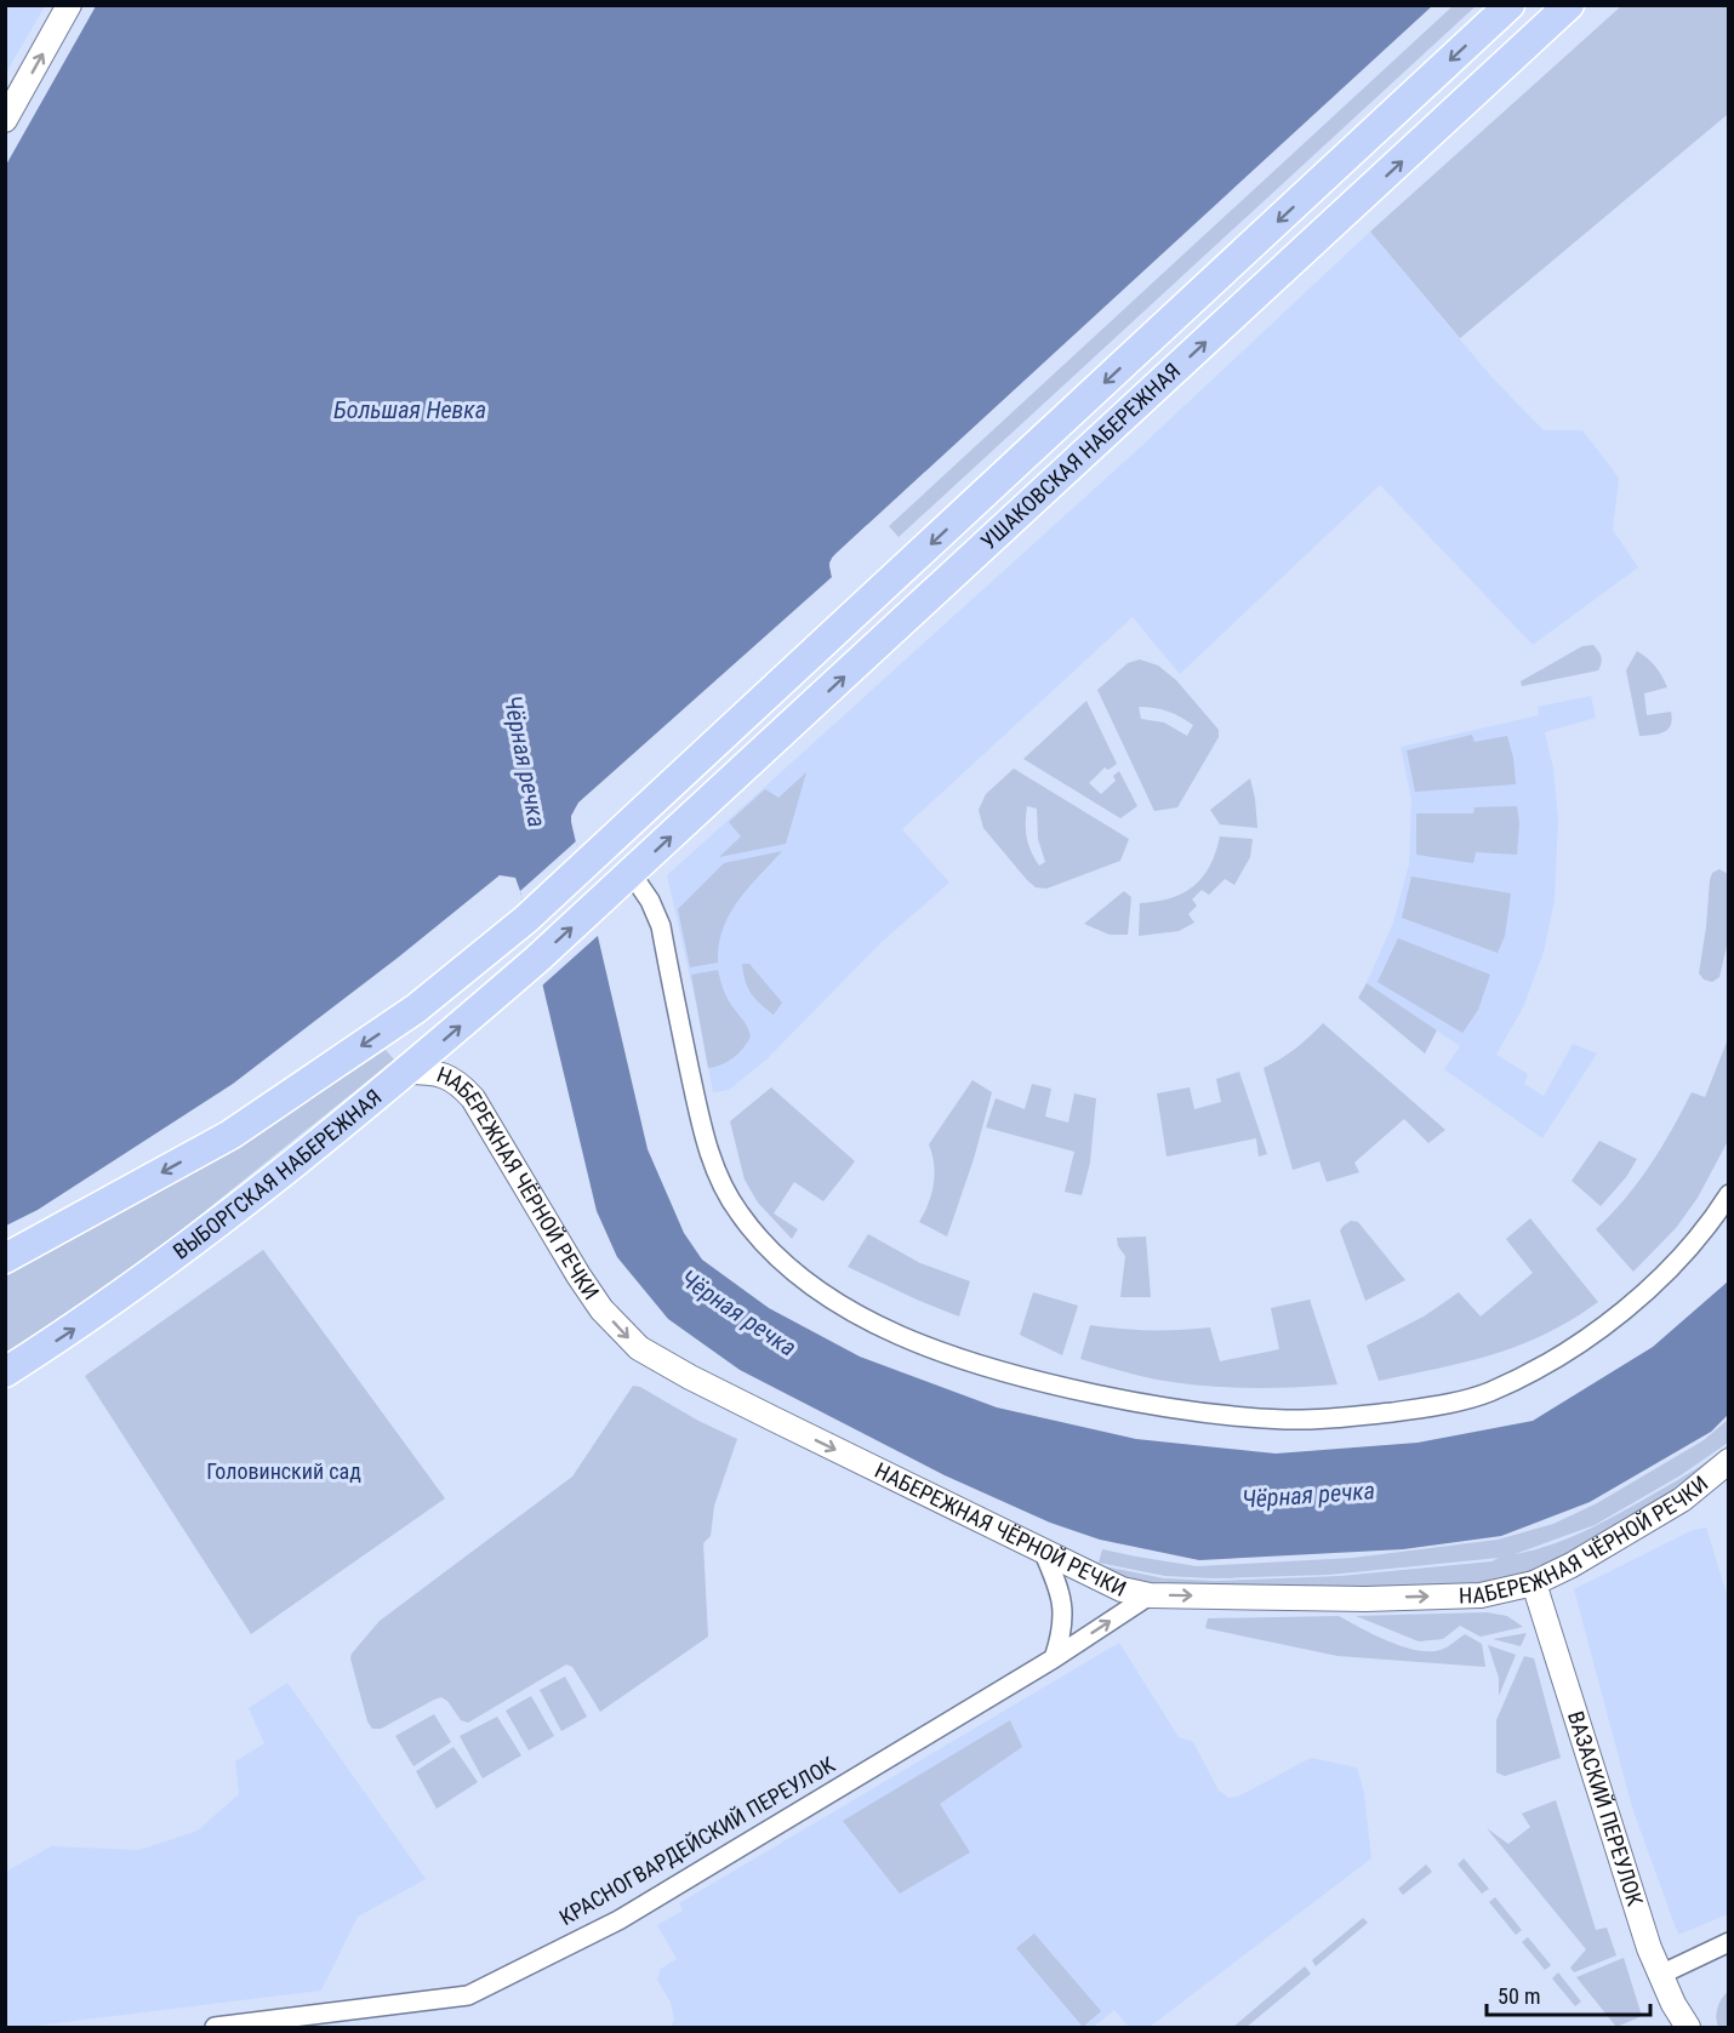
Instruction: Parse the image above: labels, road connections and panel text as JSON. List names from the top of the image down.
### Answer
{
  "streets": {
    "main road": ["УШАКОВСКАЯ НАБЕРЕЖНАЯ", "ВЫБОРГСКАЯ НАБЕРЕЖНАЯ"],
    "street": ["НАБЕРЕЖНАЯ ЧЁРНОЙ РЕЧКИ", "ВАЗАСКИЙ ПЕРЕУЛОК", "КРАСНОГВАРДЕЙСКИЙ ПЕРЕУЛОК"]
  },
  "crossings": [
    ["УШАКОВСКАЯ НАБЕРЕЖНАЯ", "ВЫБОРГСКАЯ НАБЕРЕЖНАЯ"],
    ["ВЫБОРГСКАЯ НАБЕРЕЖНАЯ", "НАБЕРЕЖНАЯ ЧЁРНОЙ РЕЧКИ"],
    ["НАБЕРЕЖНАЯ ЧЁРНОЙ РЕЧКИ", "ВАЗАСКИЙ ПЕРЕУЛОК"],
    ["НАБЕРЕЖНАЯ ЧЁРНОЙ РЕЧКИ", "КРАСНОГВАРДЕЙСКИЙ ПЕРЕУЛОК"]
  ],
  "one_way": ["ВЫБОРГСКАЯ НАБЕРЕЖНАЯ", "НАБЕРЕЖНАЯ ЧЁРНОЙ РЕЧКИ"],
  "water": ["Большая Невка", "Чёрная речка"],
  "parks": ["Головинский сад"],
  "scale_bar": "50 m"
}
